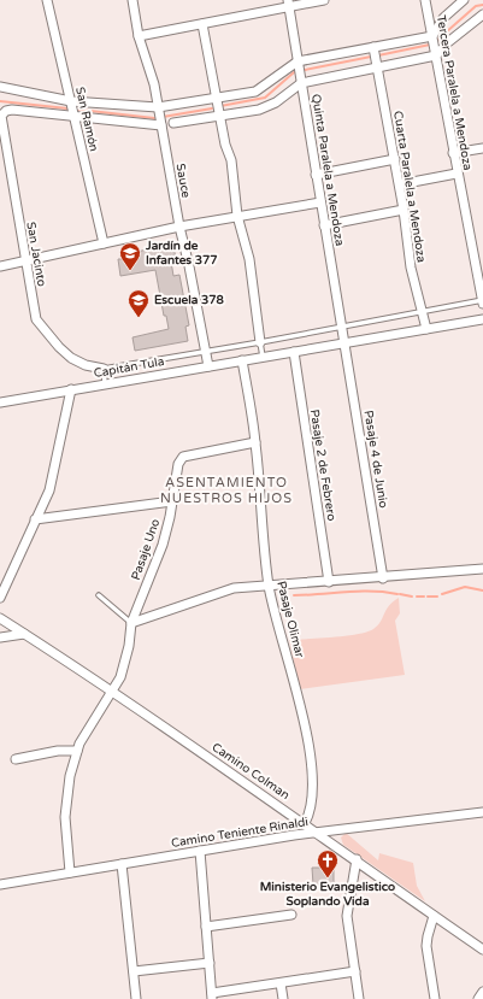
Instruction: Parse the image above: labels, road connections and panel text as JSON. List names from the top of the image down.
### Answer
{
  "streets": {
    "street": [
      "Tercera Paralela a Mendoza",
      "San Ramón",
      "Quinta Paralela a Mendoza",
      "Sauce",
      "Cuarta Paralela a Mendoza",
      "San Jacinto",
      "Capitán Tula",
      "Pasaje 4 de Junio",
      "Pasaje 2 de Febrero",
      "Pasaje Uno",
      "Pasaje Olimar",
      "Camino Colman",
      "Camino Teniente Rinaldi"
    ]
  },
  "crossings": [
    ["San Ramón", "San Jacinto"],
    ["Quinta Paralela a Mendoza", "Capitán Tula"],
    ["Quinta Paralela a Mendoza", "Pasaje 4 de Junio"],
    ["Sauce", "Capitán Tula"],
    ["Cuarta Paralela a Mendoza", "Capitán Tula"],
    ["Capitán Tula", "Pasaje 4 de Junio"],
    ["Capitán Tula", "Pasaje 2 de Febrero"],
    ["Capitán Tula", "Pasaje Olimar"],
    ["Pasaje Uno", "Pasaje Olimar"],
    ["Pasaje Uno", "Camino Colman"],
    ["Pasaje Uno", "Camino Teniente Rinaldi"],
    ["Pasaje Olimar", "Camino Colman"],
    ["Camino Colman", "Camino Teniente Rinaldi"]
  ],
  "districts": ["ASENTAMIENTO NUESTROS HIJOS"],
  "places": {
    "school or university": ["Jardín de Infantes 377", "Escuela 378"],
    "church": ["Ministerio Evangelistico Soplando Vida"]
  }
}
